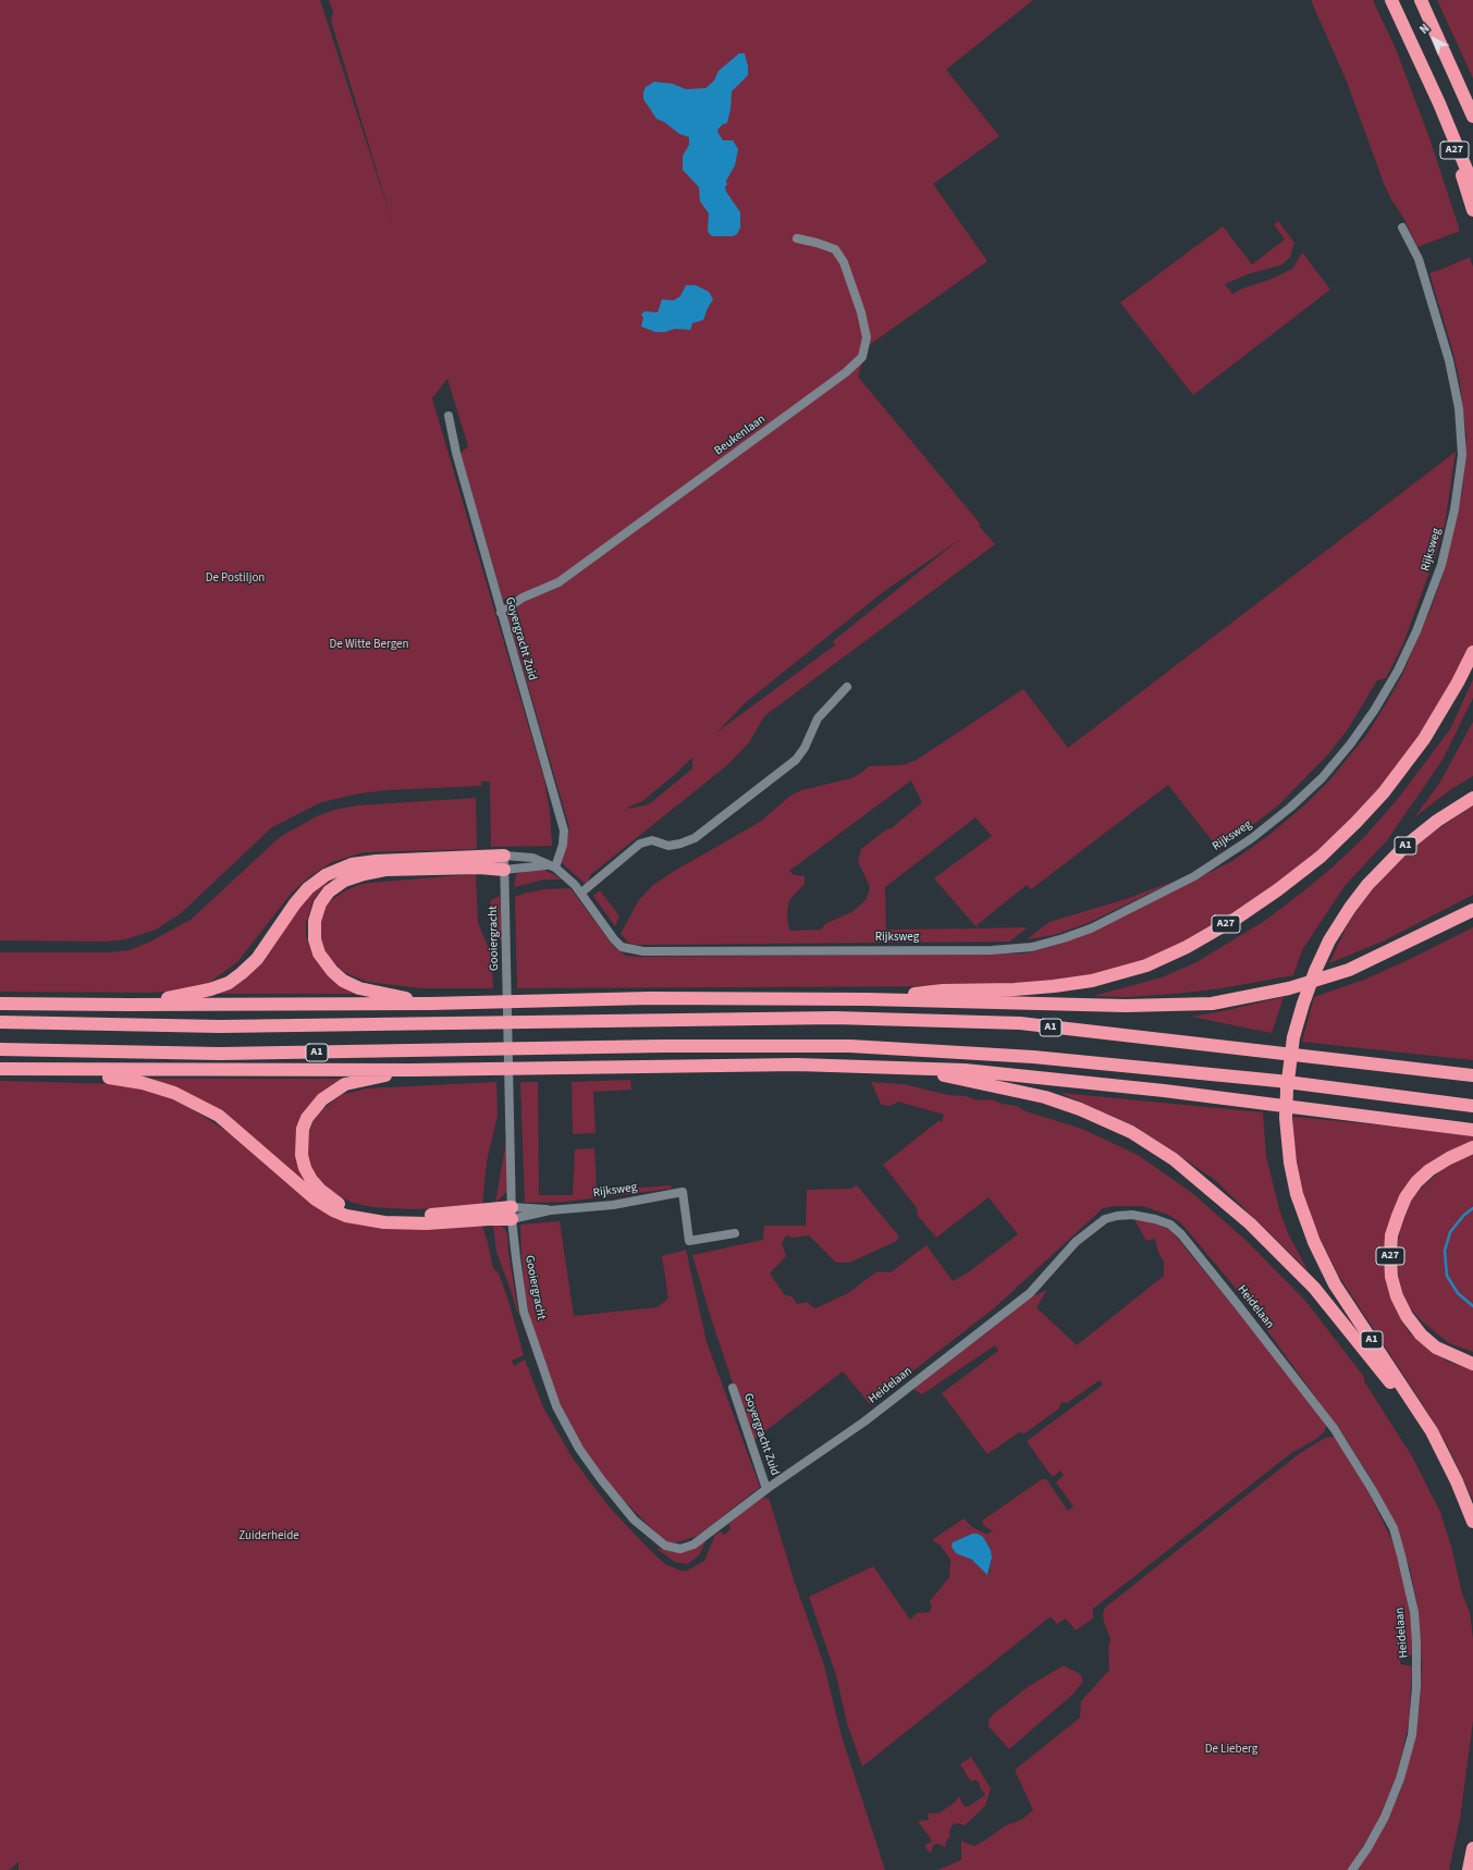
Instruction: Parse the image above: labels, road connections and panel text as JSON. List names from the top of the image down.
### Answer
{
  "streets": {
    "highway": ["A27", "A1"],
    "street": [
      "Beukenlaan",
      "Rijksweg",
      "Goyergracht Zuid",
      "Gooiergracht",
      "Heidelaan"
    ]
  },
  "crossings": [
    ["A27", "A1"],
    ["Beukenlaan", "Goyergracht Zuid"],
    ["Rijksweg", "A1"],
    ["Rijksweg", "Gooiergracht"],
    ["Goyergracht Zuid", "Gooiergracht"],
    ["Goyergracht Zuid", "Heidelaan"],
    ["A1", "Gooiergracht"],
    ["Gooiergracht", "Heidelaan"]
  ],
  "parks": [
    "De Postiljon",
    "De Witte Bergen",
    "Zuiderheide",
    "De Lieberg"
  ],
  "north": "top left"
}
